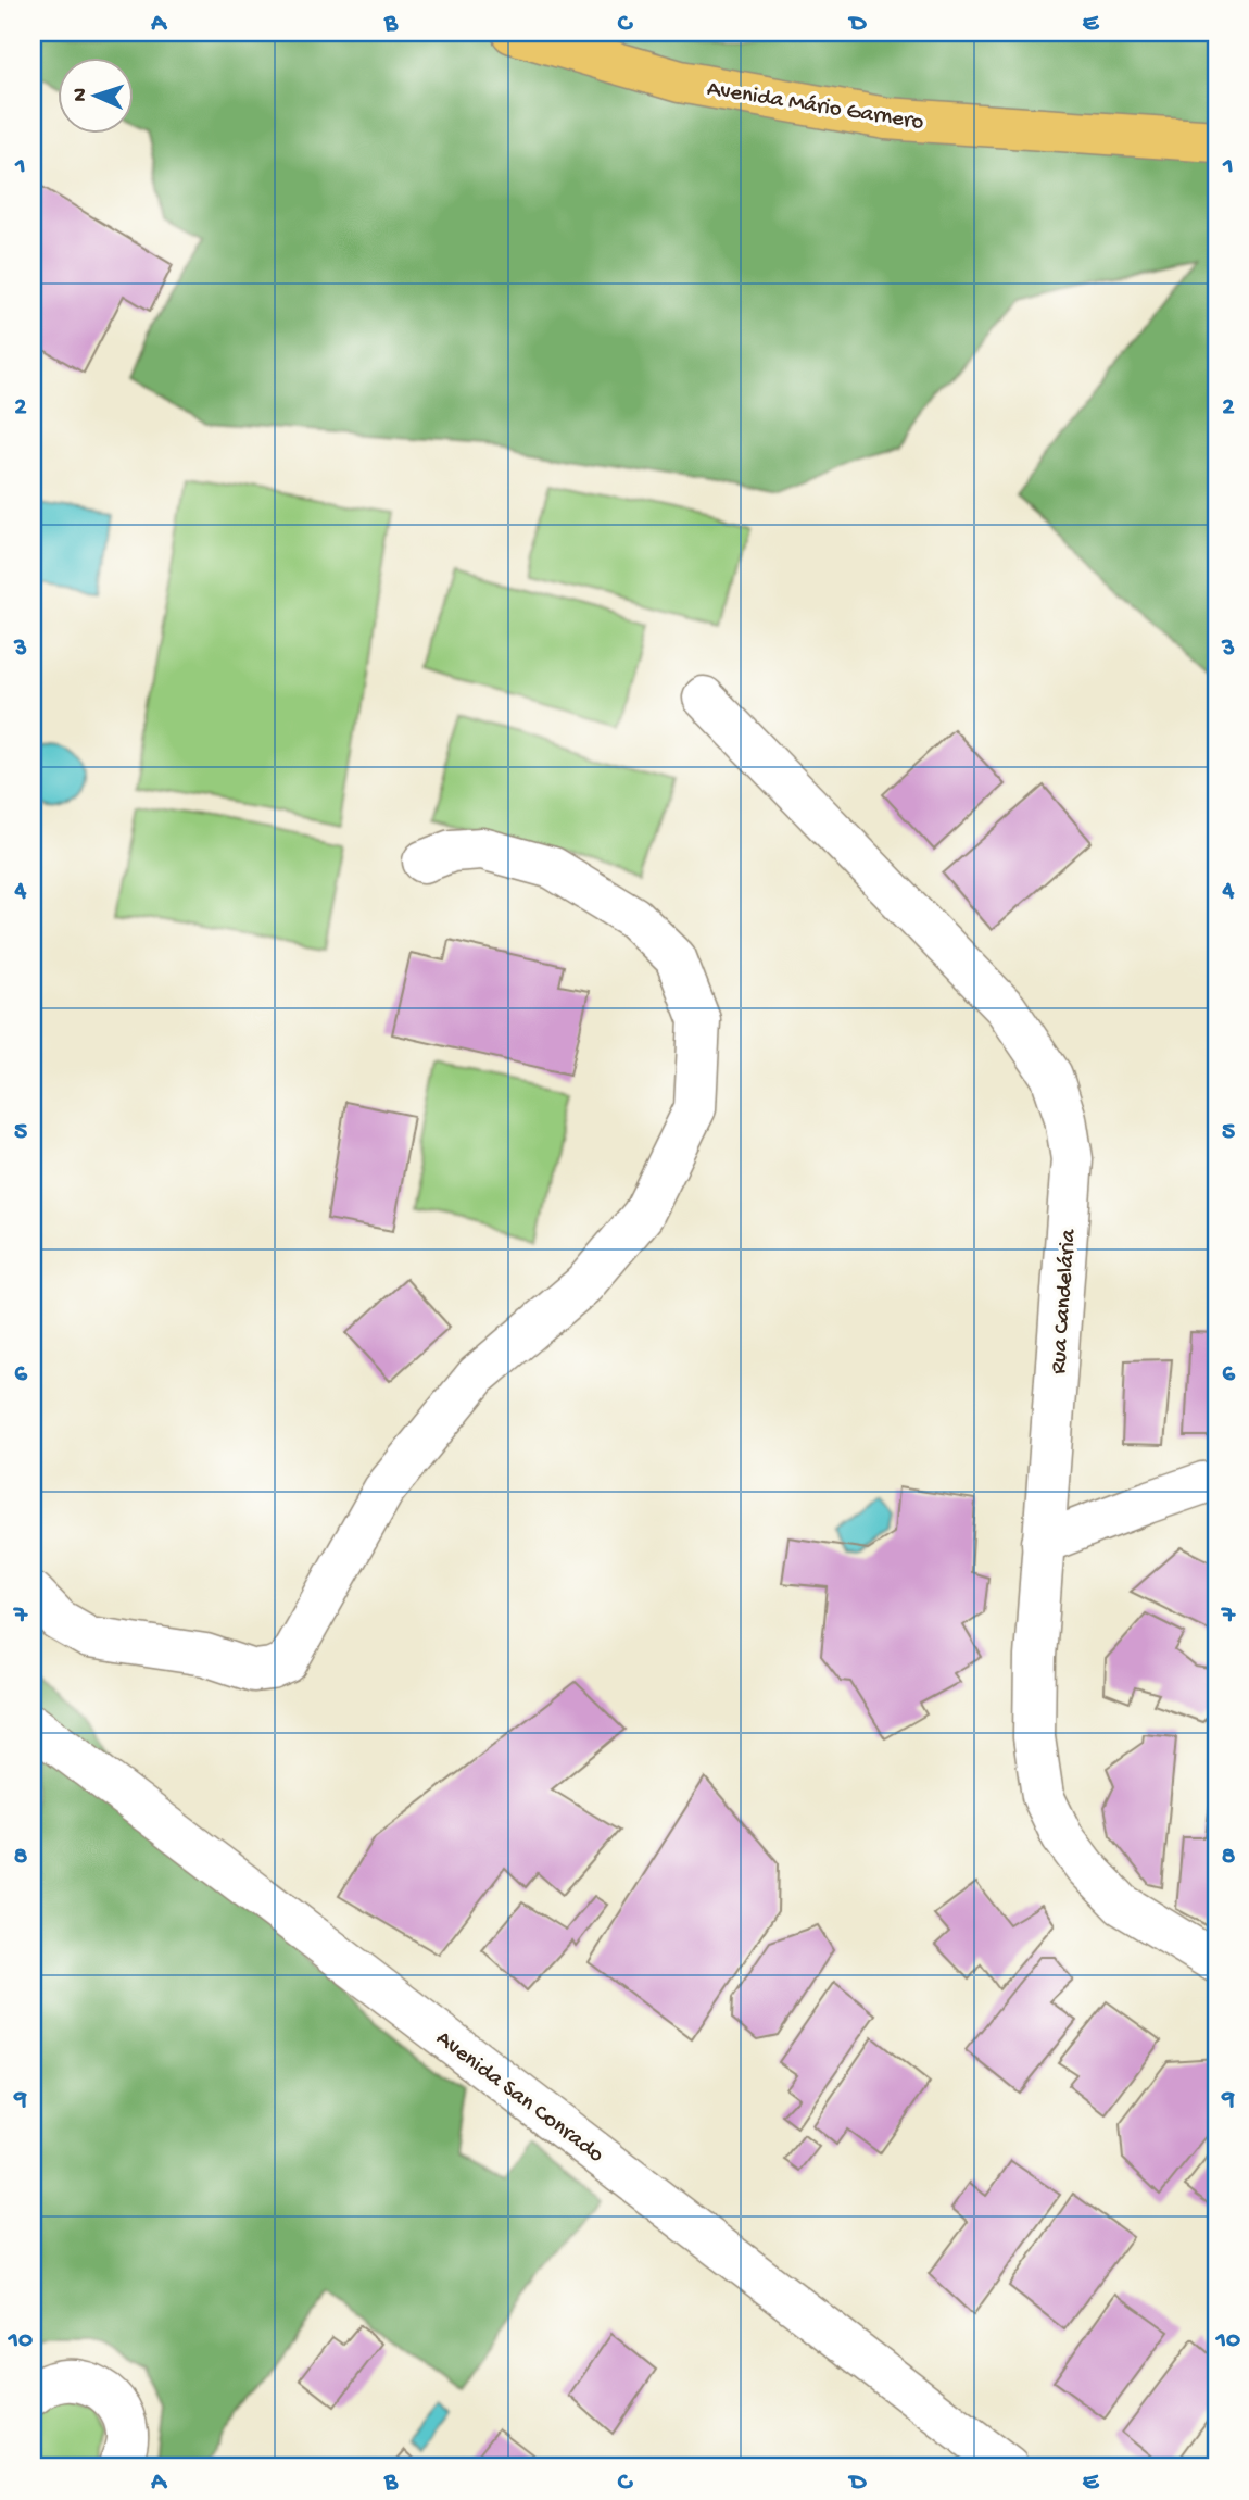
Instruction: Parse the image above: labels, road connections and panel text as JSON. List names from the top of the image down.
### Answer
{
  "streets": {
    "main road": ["Avenida Mário Garnero"],
    "street": ["Rua Candelária", "Avenida San Conrado"]
  },
  "north": "left",
  "grid": {
    "columns": [
      "A",
      "B",
      "C",
      "D",
      "E"
    ],
    "rows": [
      "1",
      "2",
      "3",
      "4",
      "5",
      "6",
      "7",
      "8",
      "9",
      "10"
    ]
  }
}
